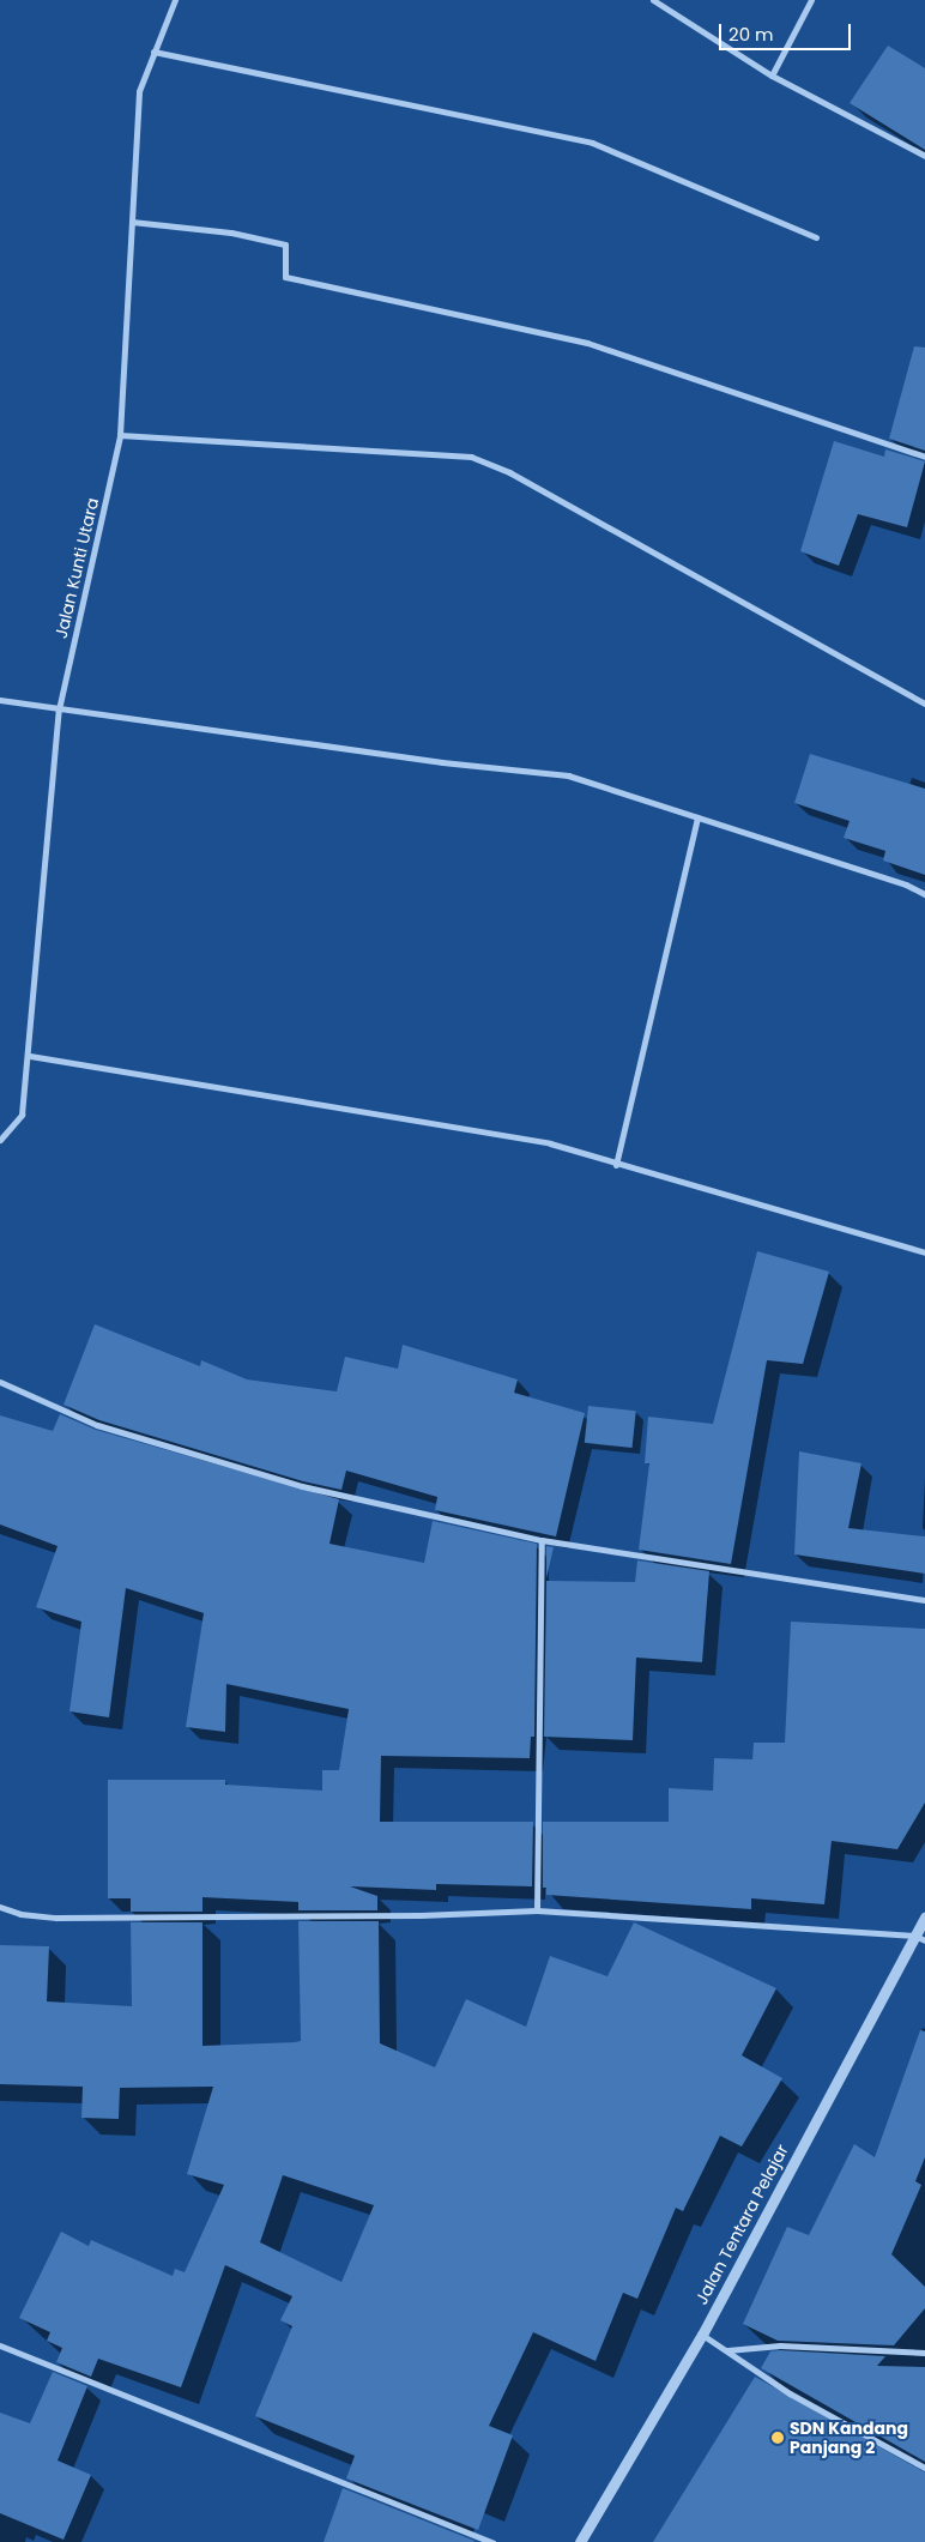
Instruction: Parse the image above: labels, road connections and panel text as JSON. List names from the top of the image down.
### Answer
{
  "streets": {
    "street": ["Jalan Kunti Utara", "Jalan Tentara Pelajar"]
  },
  "places": ["SDN Kandang Panjang 2"],
  "scale_bar": "20 m"
}
